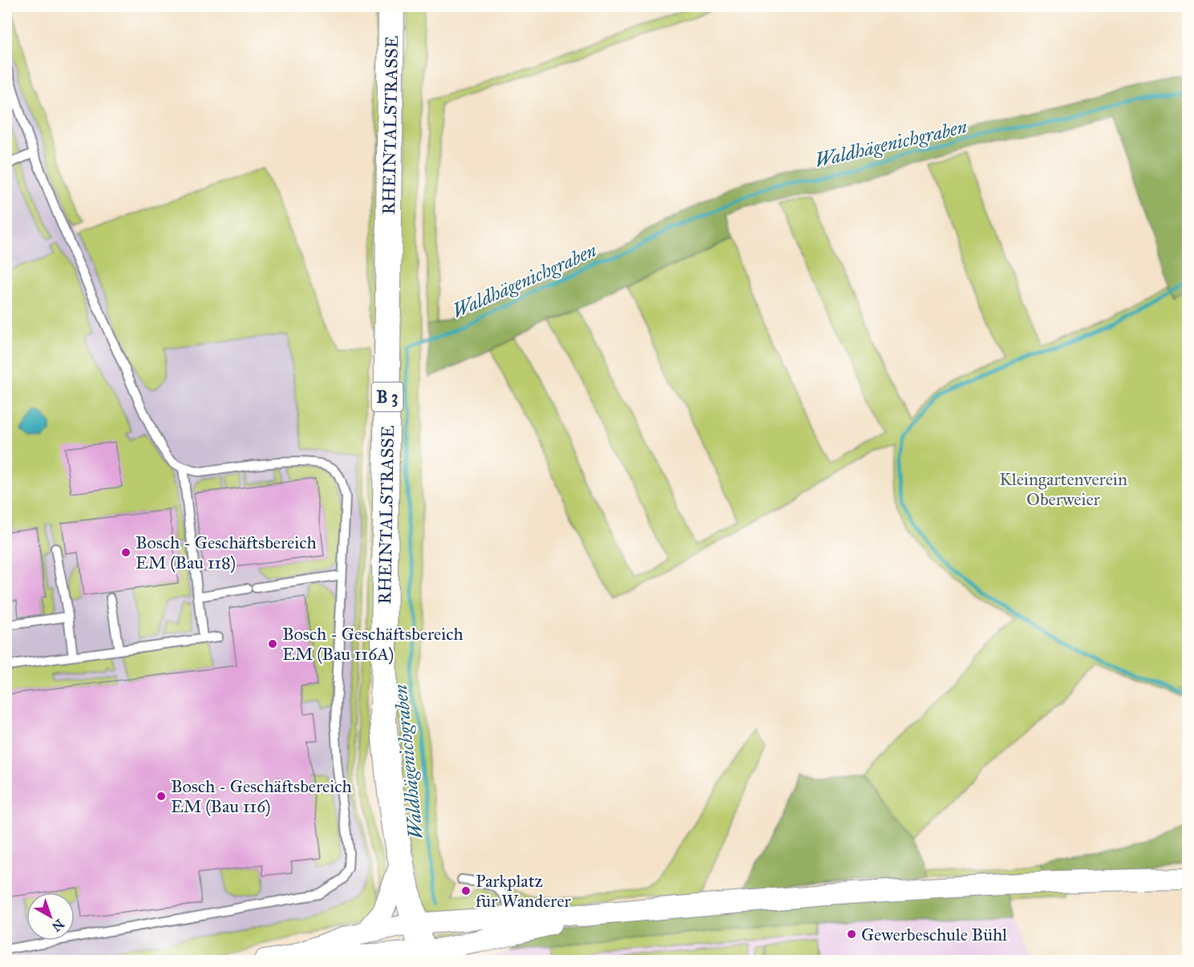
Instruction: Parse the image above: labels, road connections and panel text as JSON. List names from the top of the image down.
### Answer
{
  "streets": {
    "main road": ["RHEINTALSTRASSE", "B 3"]
  },
  "water": ["Waldhägenichgraben"],
  "parks": ["Kleingartenverein Oberweier"],
  "places": [
    "Bosch - Geschäftsbereich EM (Bau 118)",
    "Bosch - Geschäftsbereich EM (Bau 116A)",
    "Bosch - Geschäftsbereich EM (Bau 116)",
    "Parkplatz für Wanderer",
    "Gewerbeschule Bühl"
  ],
  "north": "bottom right"
}
